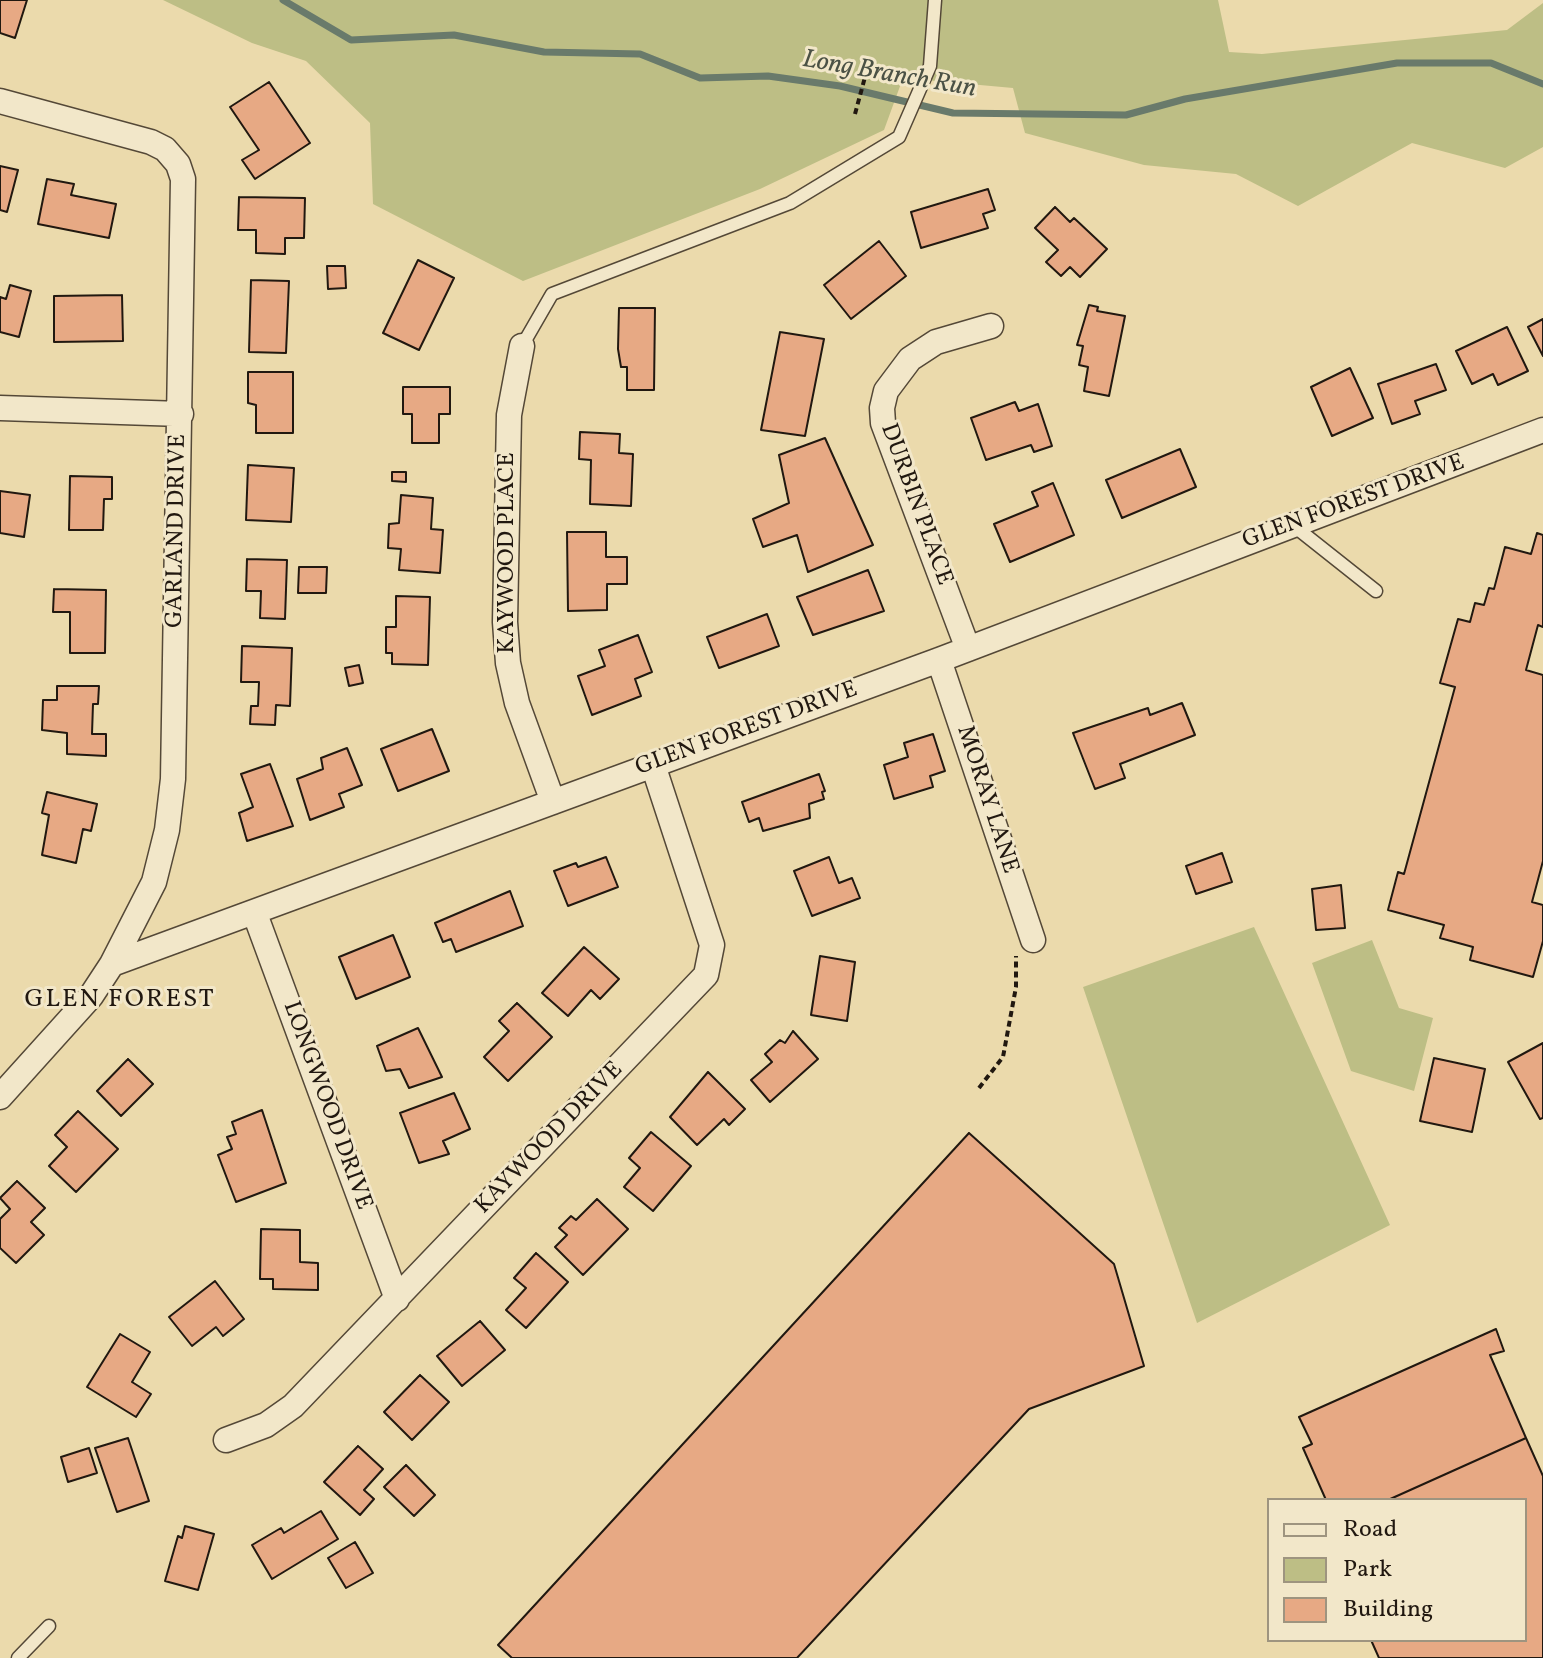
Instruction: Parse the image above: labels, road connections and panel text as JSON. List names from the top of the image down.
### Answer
{
  "streets": {
    "street": [
      "GLEN FOREST DRIVE",
      "DURBIN PLACE",
      "GARLAND DRIVE",
      "KAYWOOD PLACE",
      "MORAY LANE",
      "LONGWOOD DRIVE",
      "KAYWOOD DRIVE"
    ]
  },
  "crossings": [
    ["GLEN FOREST DRIVE", "DURBIN PLACE"],
    ["GLEN FOREST DRIVE", "GARLAND DRIVE"],
    ["GLEN FOREST DRIVE", "KAYWOOD PLACE"],
    ["GLEN FOREST DRIVE", "MORAY LANE"],
    ["GLEN FOREST DRIVE", "LONGWOOD DRIVE"],
    ["GLEN FOREST DRIVE", "KAYWOOD DRIVE"],
    ["LONGWOOD DRIVE", "KAYWOOD DRIVE"]
  ],
  "districts": ["GLEN FOREST"],
  "water": ["Long Branch Run"],
  "legend": ["Road", "Park", "Building"]
}
